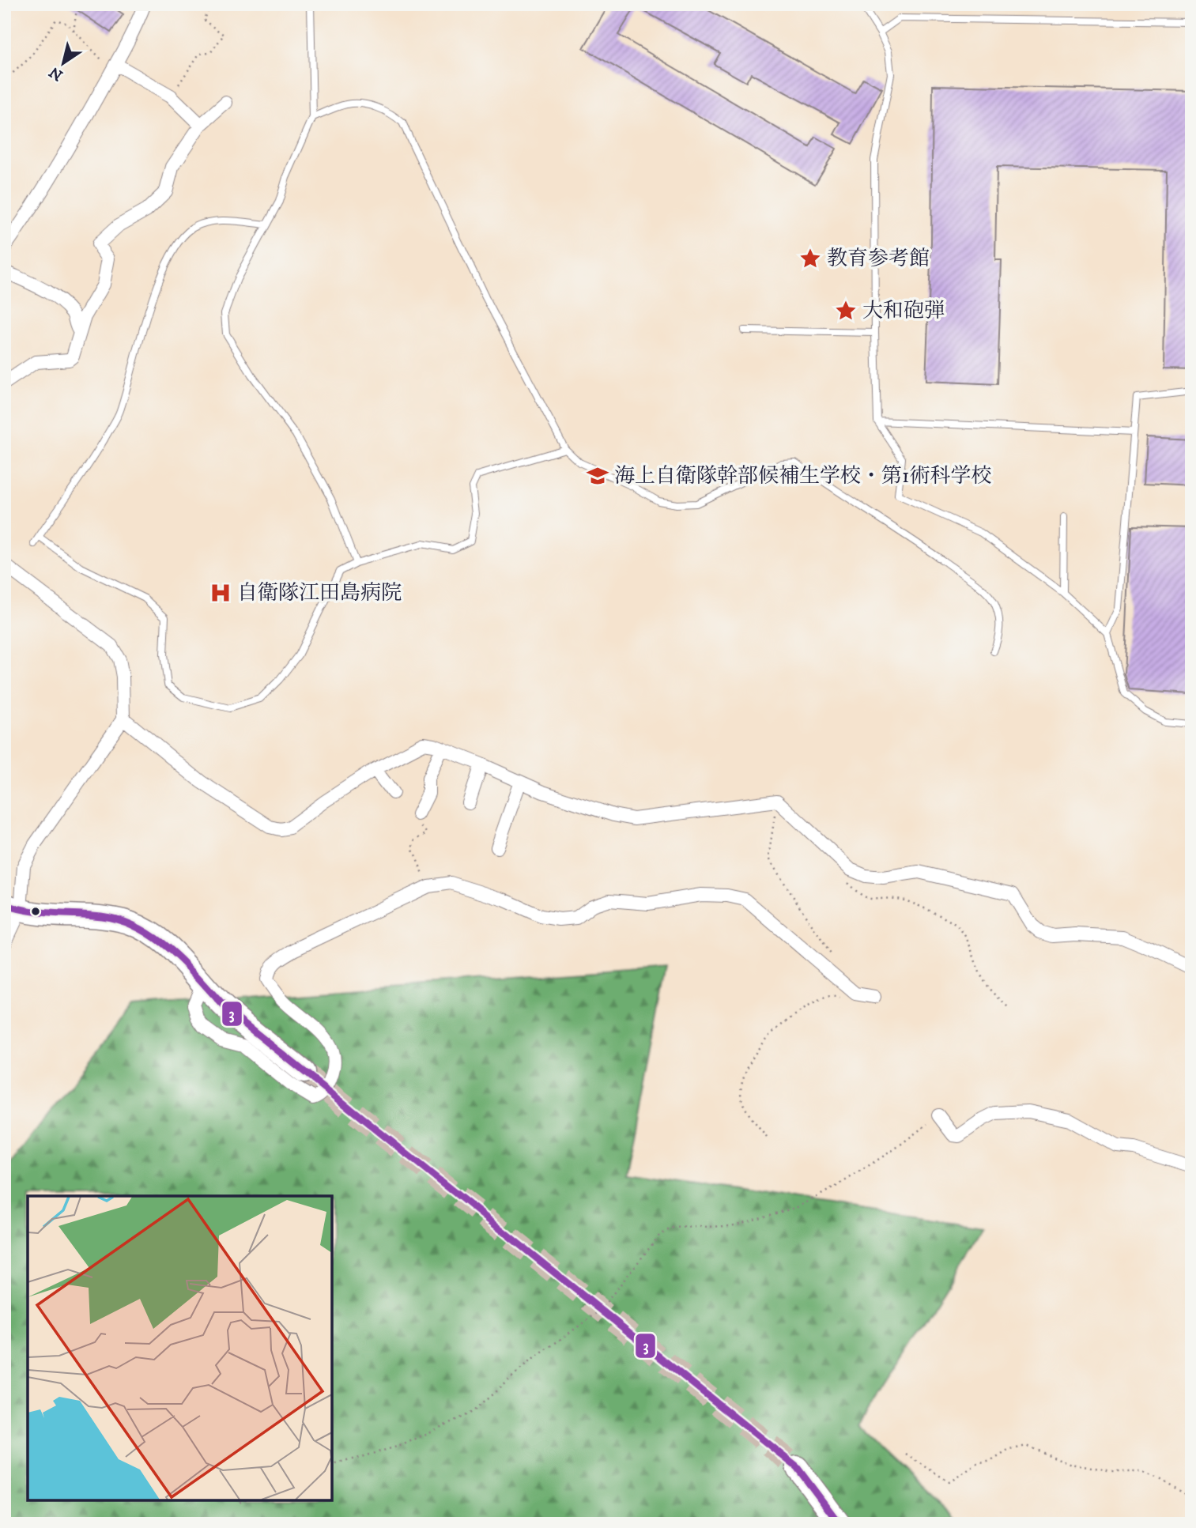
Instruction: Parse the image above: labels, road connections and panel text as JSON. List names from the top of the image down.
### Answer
{
  "places": {
    "place": ["教育参考館", "大和砲弾"],
    "school or university": ["海上自衛隊幹部候補生学校・第1術科学校"],
    "hospital": ["自衛隊江田島病院"]
  },
  "lines": ["transit line 3"],
  "north": "bottom left"
}
